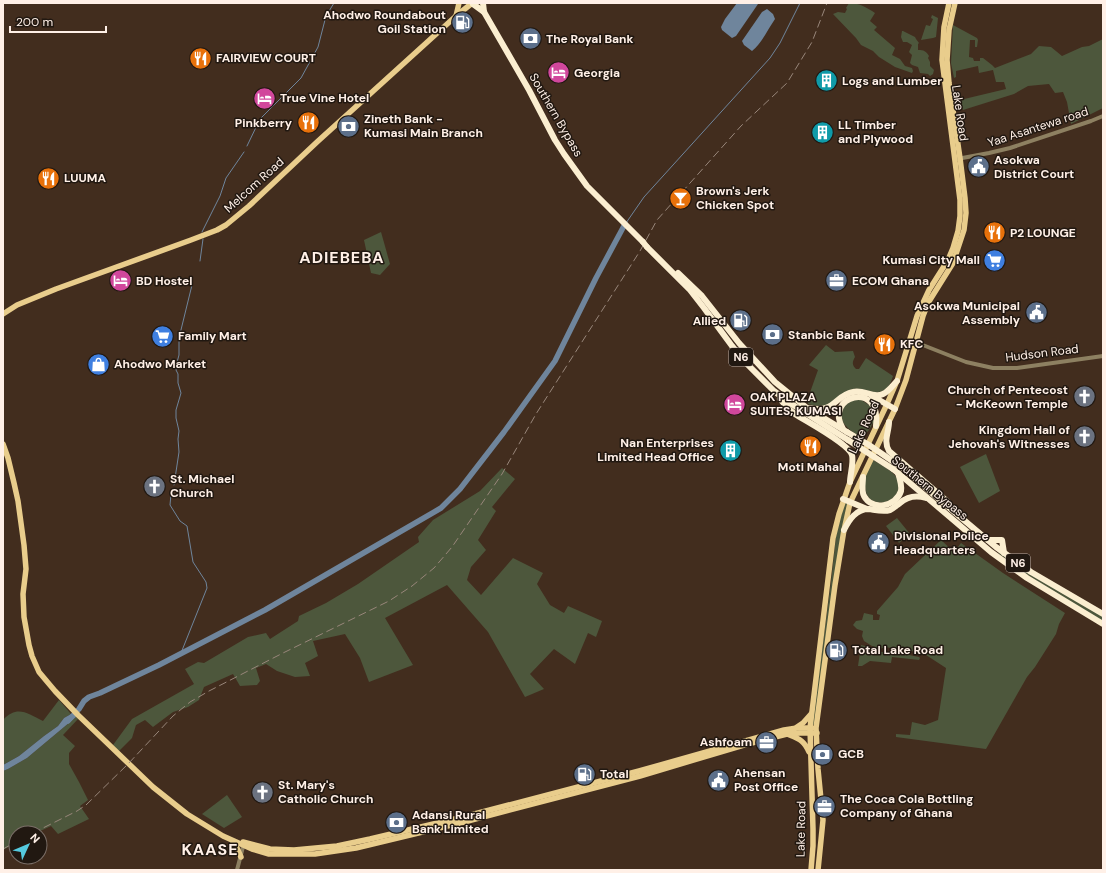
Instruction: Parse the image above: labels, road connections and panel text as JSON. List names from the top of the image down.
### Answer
{
  "streets": {
    "highway": ["Southern Bypass", "N6"],
    "main road": ["Lake Road", "Melcom Road"],
    "street": ["Yaa Asantewa road", "Hudson Road"]
  },
  "crossings": [
    ["Lake Road", "Yaa Asantewa road"],
    ["Lake Road", "Hudson Road"],
    ["Southern Bypass", "Melcom Road"]
  ],
  "districts": ["ADIEBEBA", "KAASE"],
  "places": {
    "fuel station": [
      "Ahodwo Roundabout Goil Station",
      "Allied",
      "Total Lake Road",
      "Total"
    ],
    "bank": [
      "The Royal Bank",
      "Zineth Bank - Kumasi Main Branch",
      "Stanbic Bank",
      "GCB",
      "Adansi Rural Bank Limited"
    ],
    "restaurant": [
      "FAIRVIEW COURT",
      "Pinkberry",
      "LUUMA",
      "P2 LOUNGE",
      "KFC",
      "Moti Mahal"
    ],
    "hotel": [
      "Georgia",
      "True Vine Hotel",
      "BD Hostel",
      "OAK PLAZA SUITES, KUMASI"
    ],
    "building": ["Logs and Lumber", "LL Timber and Plywood", "Nan Enterprises Limited Head Office"],
    "public building": [
      "Asokwa District Court",
      "Asokwa Municipal Assembly",
      "Divisional Police Headquarters",
      "Ahensan Post Office"
    ],
    "bar": ["Brown's Jerk Chicken Spot"],
    "supermarket": ["Kumasi City Mall", "Family Mart"],
    "office": ["ECOM Ghana", "Ashfoam", "The Coca Cola Bottling Company of Ghana"],
    "shop": ["Ahodwo Market"],
    "church": [
      "Church of Pentecost - McKeown Temple",
      "Kingdom Hall of Jehovah's Witnesses",
      "St. Michael Church",
      "St. Mary's Catholic Church"
    ]
  },
  "scale_bar": "200 m",
  "north": "top right"
}
